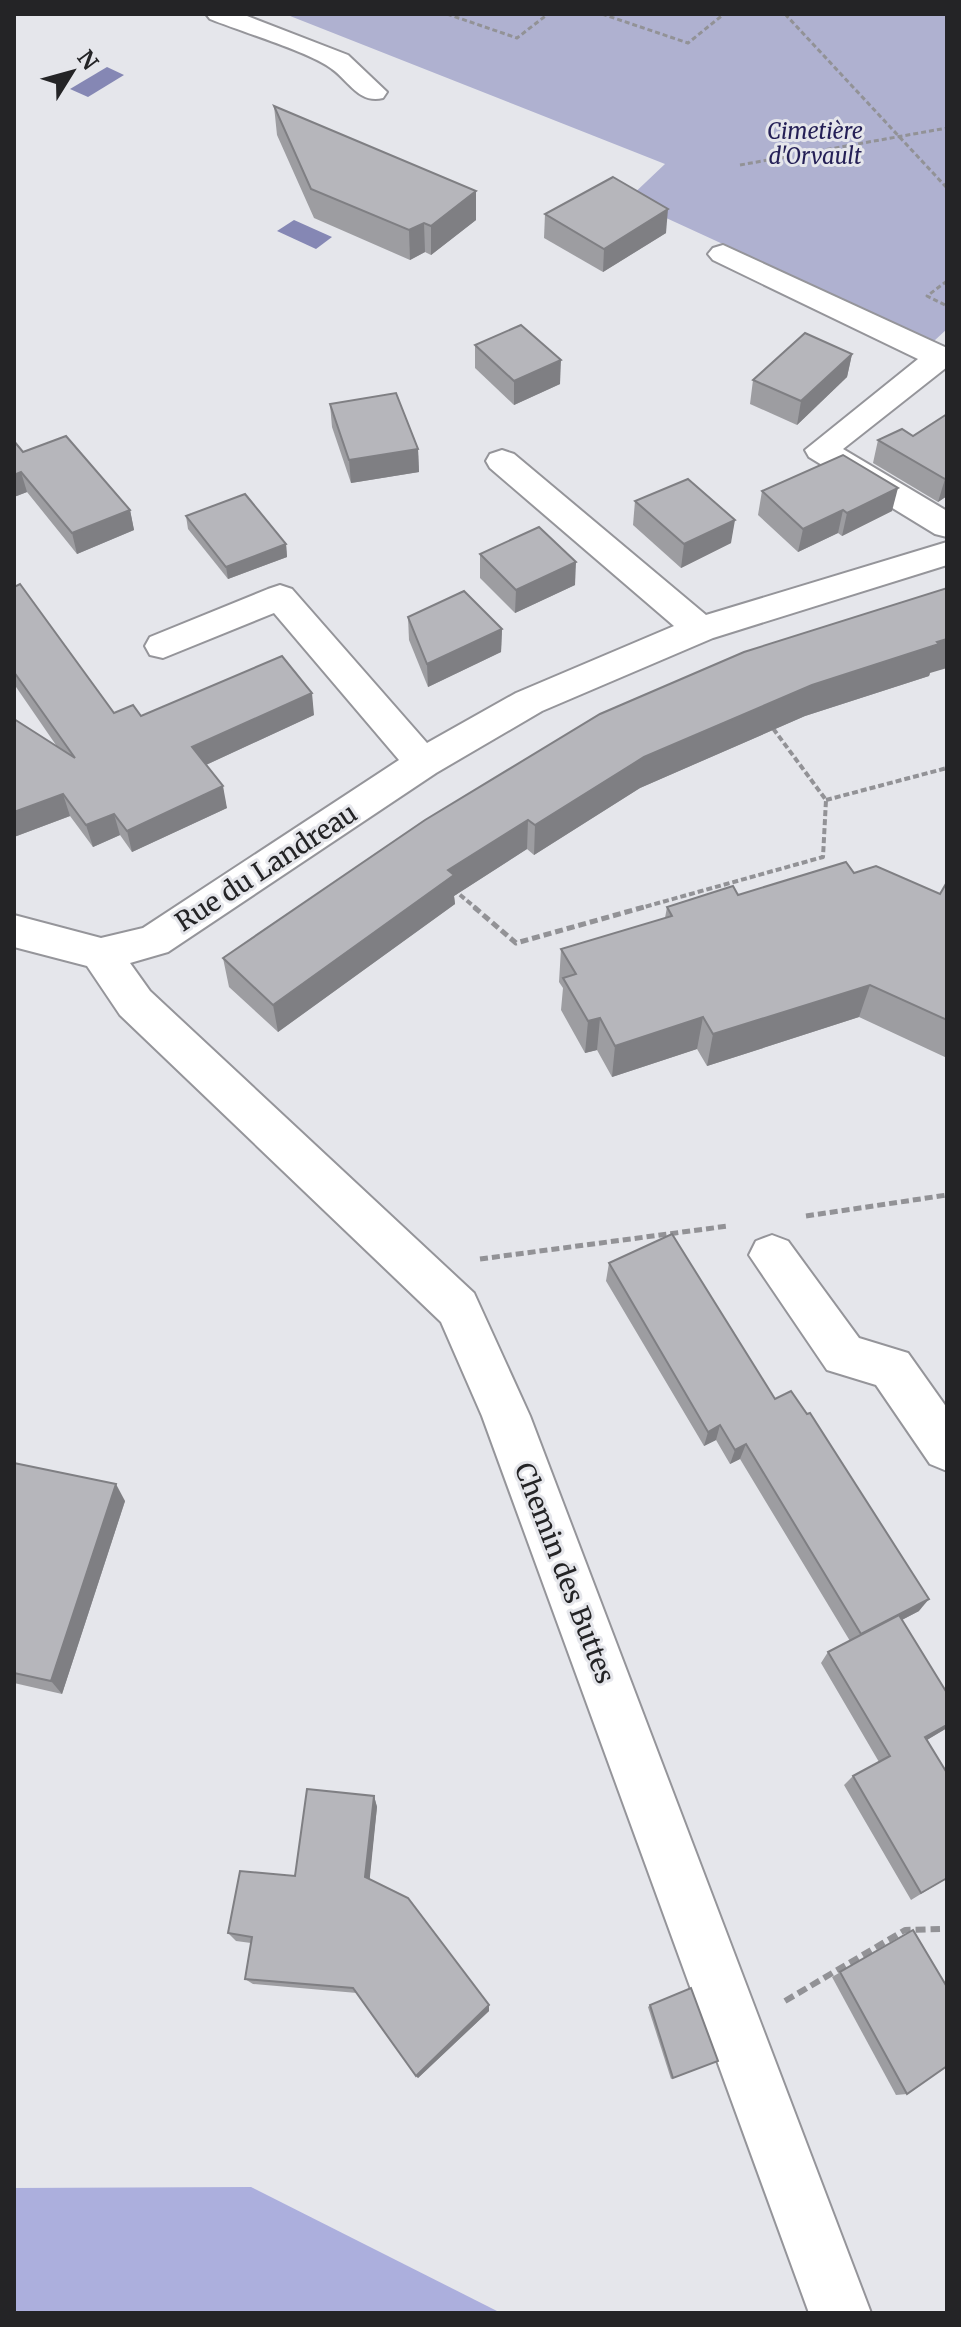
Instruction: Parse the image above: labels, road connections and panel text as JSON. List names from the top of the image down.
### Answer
{
  "streets": {
    "street": ["Rue du Landreau", "Chemin des Buttes"]
  },
  "crossings": [
    ["Rue du Landreau", "Chemin des Buttes"]
  ],
  "parks": ["Cimetière d'Orvault"],
  "north": "top right"
}
